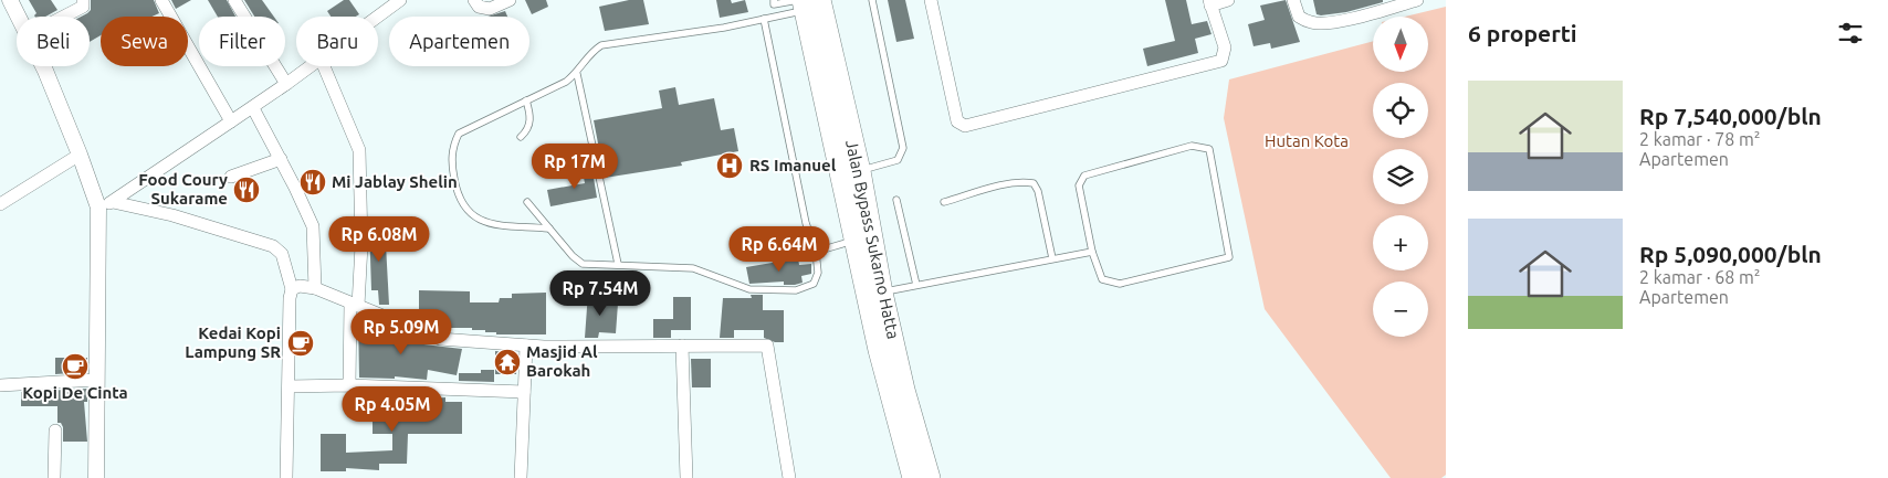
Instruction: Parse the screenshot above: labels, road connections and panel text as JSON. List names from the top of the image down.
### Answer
{
  "streets": {
    "highway": ["Jalan Bypass Sukarno Hatta"]
  },
  "parks": ["Hutan Kota"],
  "places": {
    "hospital": ["RS Imanuel"],
    "restaurant": ["Mi Jablay Shelin", "Food Coury Sukarame"],
    "cafe": ["Kedai Kopi Lampung SR", "Kopi De Cinta"],
    "temple": ["Masjid Al Barokah"]
  },
  "north": "bottom",
  "page": {
    "heading": "6 properti",
    "map_buttons": ["+", "−"],
    "chip": [
      "Beli",
      "Sewa",
      "Filter",
      "Baru",
      "Apartemen"
    ],
    "list": [
      {
        "name": "Rp 7,540,000/bln",
        "note": "2 kamar · 78 m² · Apartemen"
      },
      {
        "name": "Rp 5,090,000/bln",
        "note": "2 kamar · 68 m² · Apartemen"
      }
    ],
    "price": [
      "Rp 17M",
      "Rp 6.08M",
      "Rp 6.64M",
      "Rp 7.54M",
      "Rp 5.09M",
      "Rp 4.05M"
    ]
  }
}
